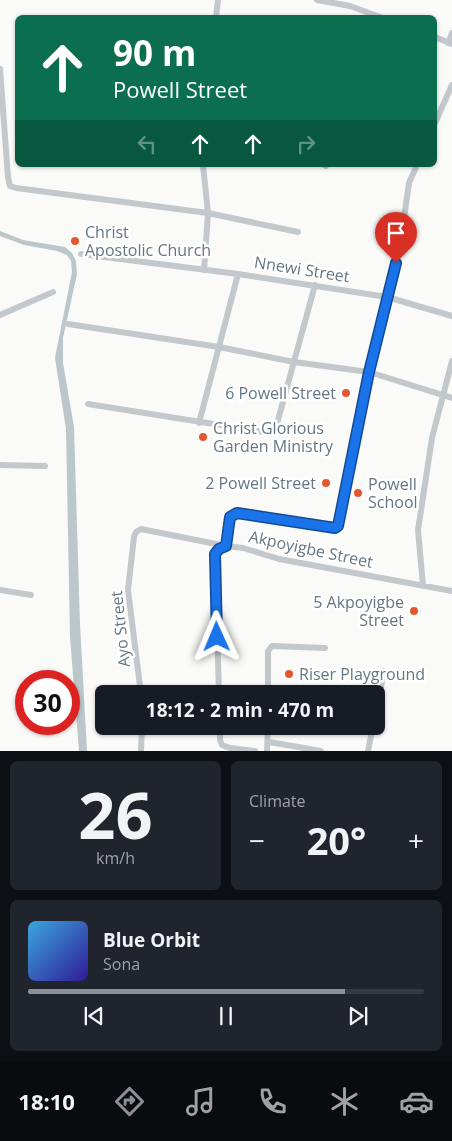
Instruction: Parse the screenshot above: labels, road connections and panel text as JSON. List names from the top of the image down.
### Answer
{
  "streets": {
    "street": ["Nnewi Street", "Akpoyigbe Street", "Ayo Street"]
  },
  "crossings": [
    ["Akpoyigbe Street", "Ayo Street"]
  ],
  "places": [
    "Christ Apostolic Church",
    "6 Powell Street",
    "Christ Glorious Garden Ministry",
    "2 Powell Street",
    "Powell School",
    "5 Akpoyigbe Street",
    "Riser Playground"
  ],
  "page": {
    "turn": ["90 m", "Powell Street"],
    "limit": "30",
    "trip": "18:12 · 2 min · 470 m",
    "tile": [
      ["26", "km/h"],
      "Climate"
    ],
    "heat": ["−", "20°", "+"],
    "song": ["Blue Orbit", "Sona"],
    "tabs": "18:10"
  }
}
